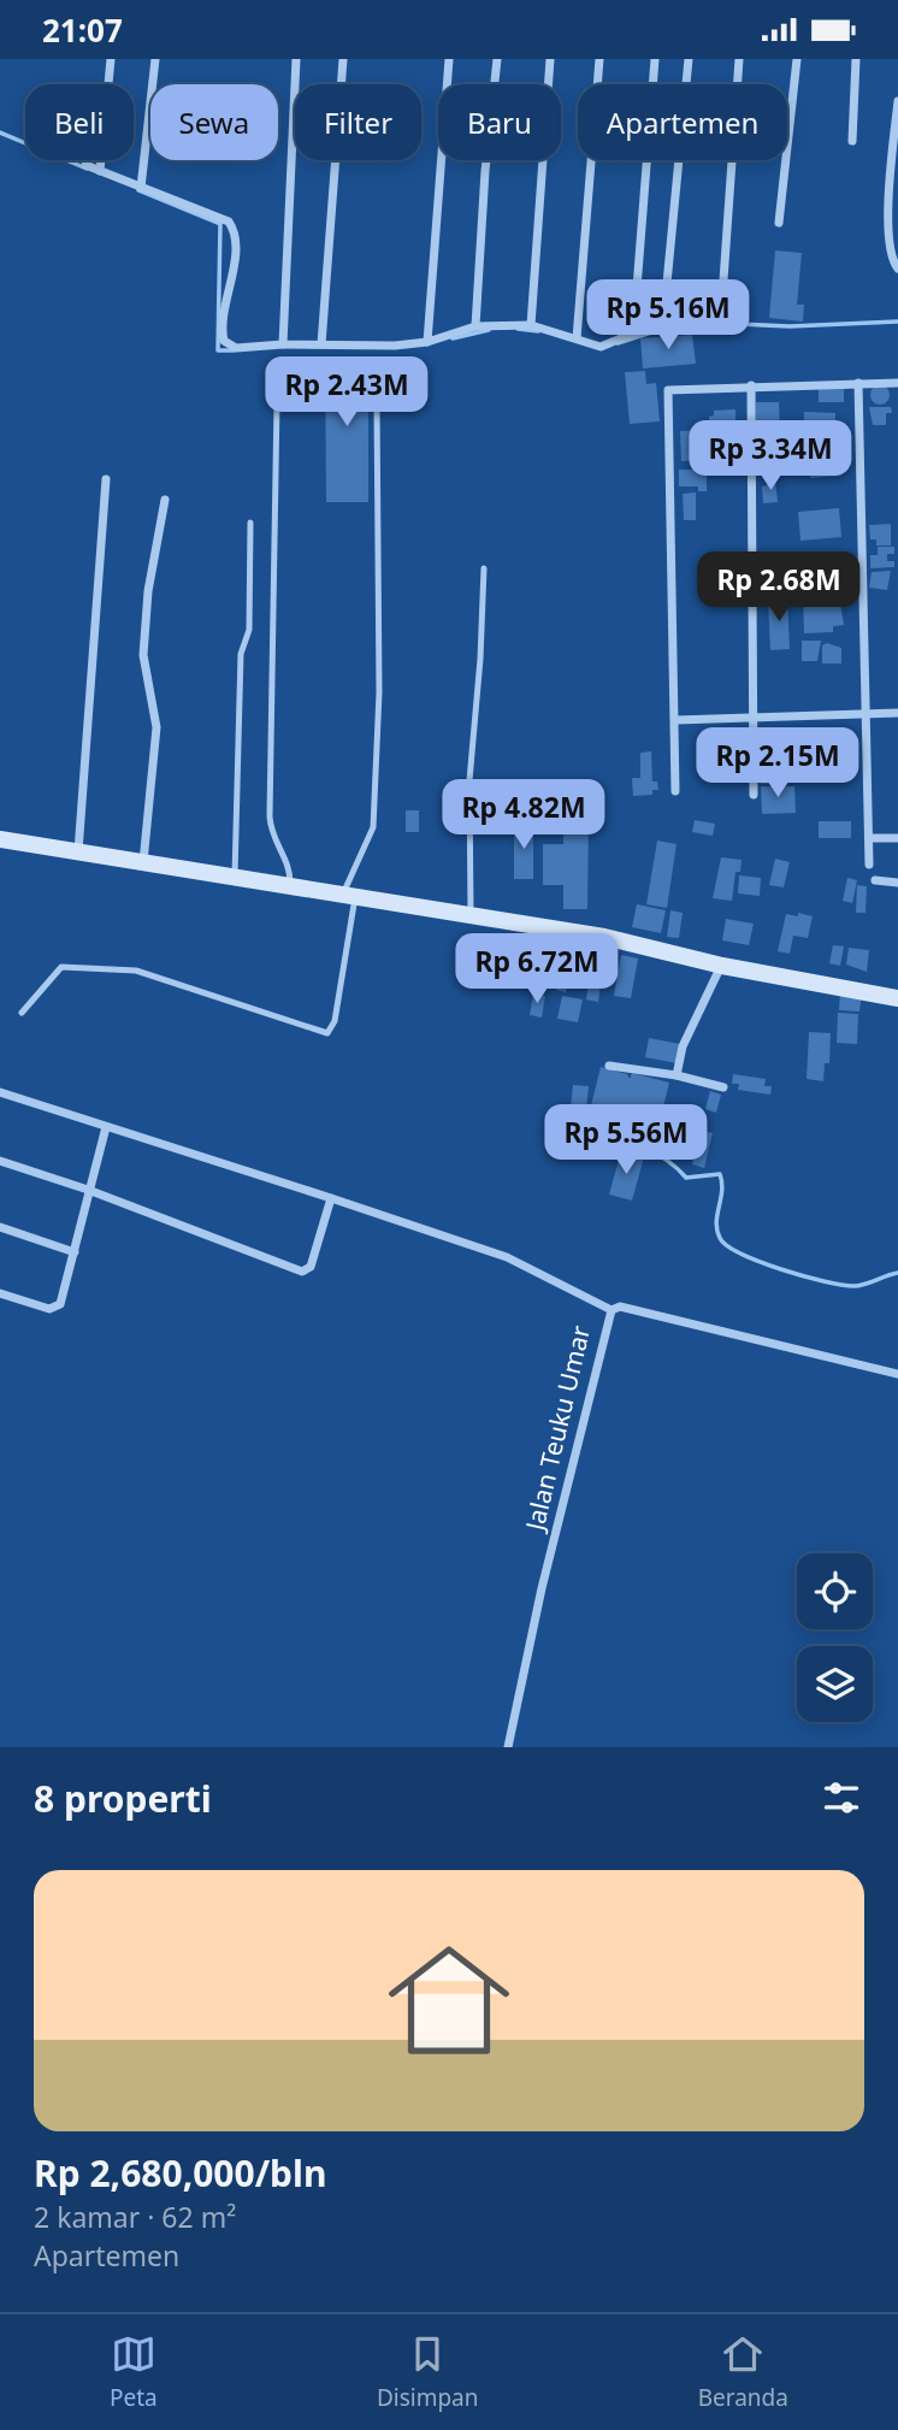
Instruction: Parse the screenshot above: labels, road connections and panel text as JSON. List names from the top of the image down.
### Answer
{
  "streets": {
    "street": ["Jalan Teuku Umar"]
  },
  "page": {
    "status": "21:07",
    "chip": [
      "Beli",
      "Sewa",
      "Filter",
      "Baru",
      "Apartemen"
    ],
    "price": [
      "Rp 5.16M",
      "Rp 2.43M",
      "Rp 3.34M",
      "Rp 2.68M",
      "Rp 2.15M",
      "Rp 4.82M",
      "Rp 6.72M",
      "Rp 5.56M"
    ],
    "heading": "8 properti",
    "list": [
      {
        "name": "Rp 2,680,000/bln",
        "note": "2 kamar · 62 m² · Apartemen"
      }
    ],
    "tabs": ["Peta", "Disimpan", "Beranda"]
  }
}
